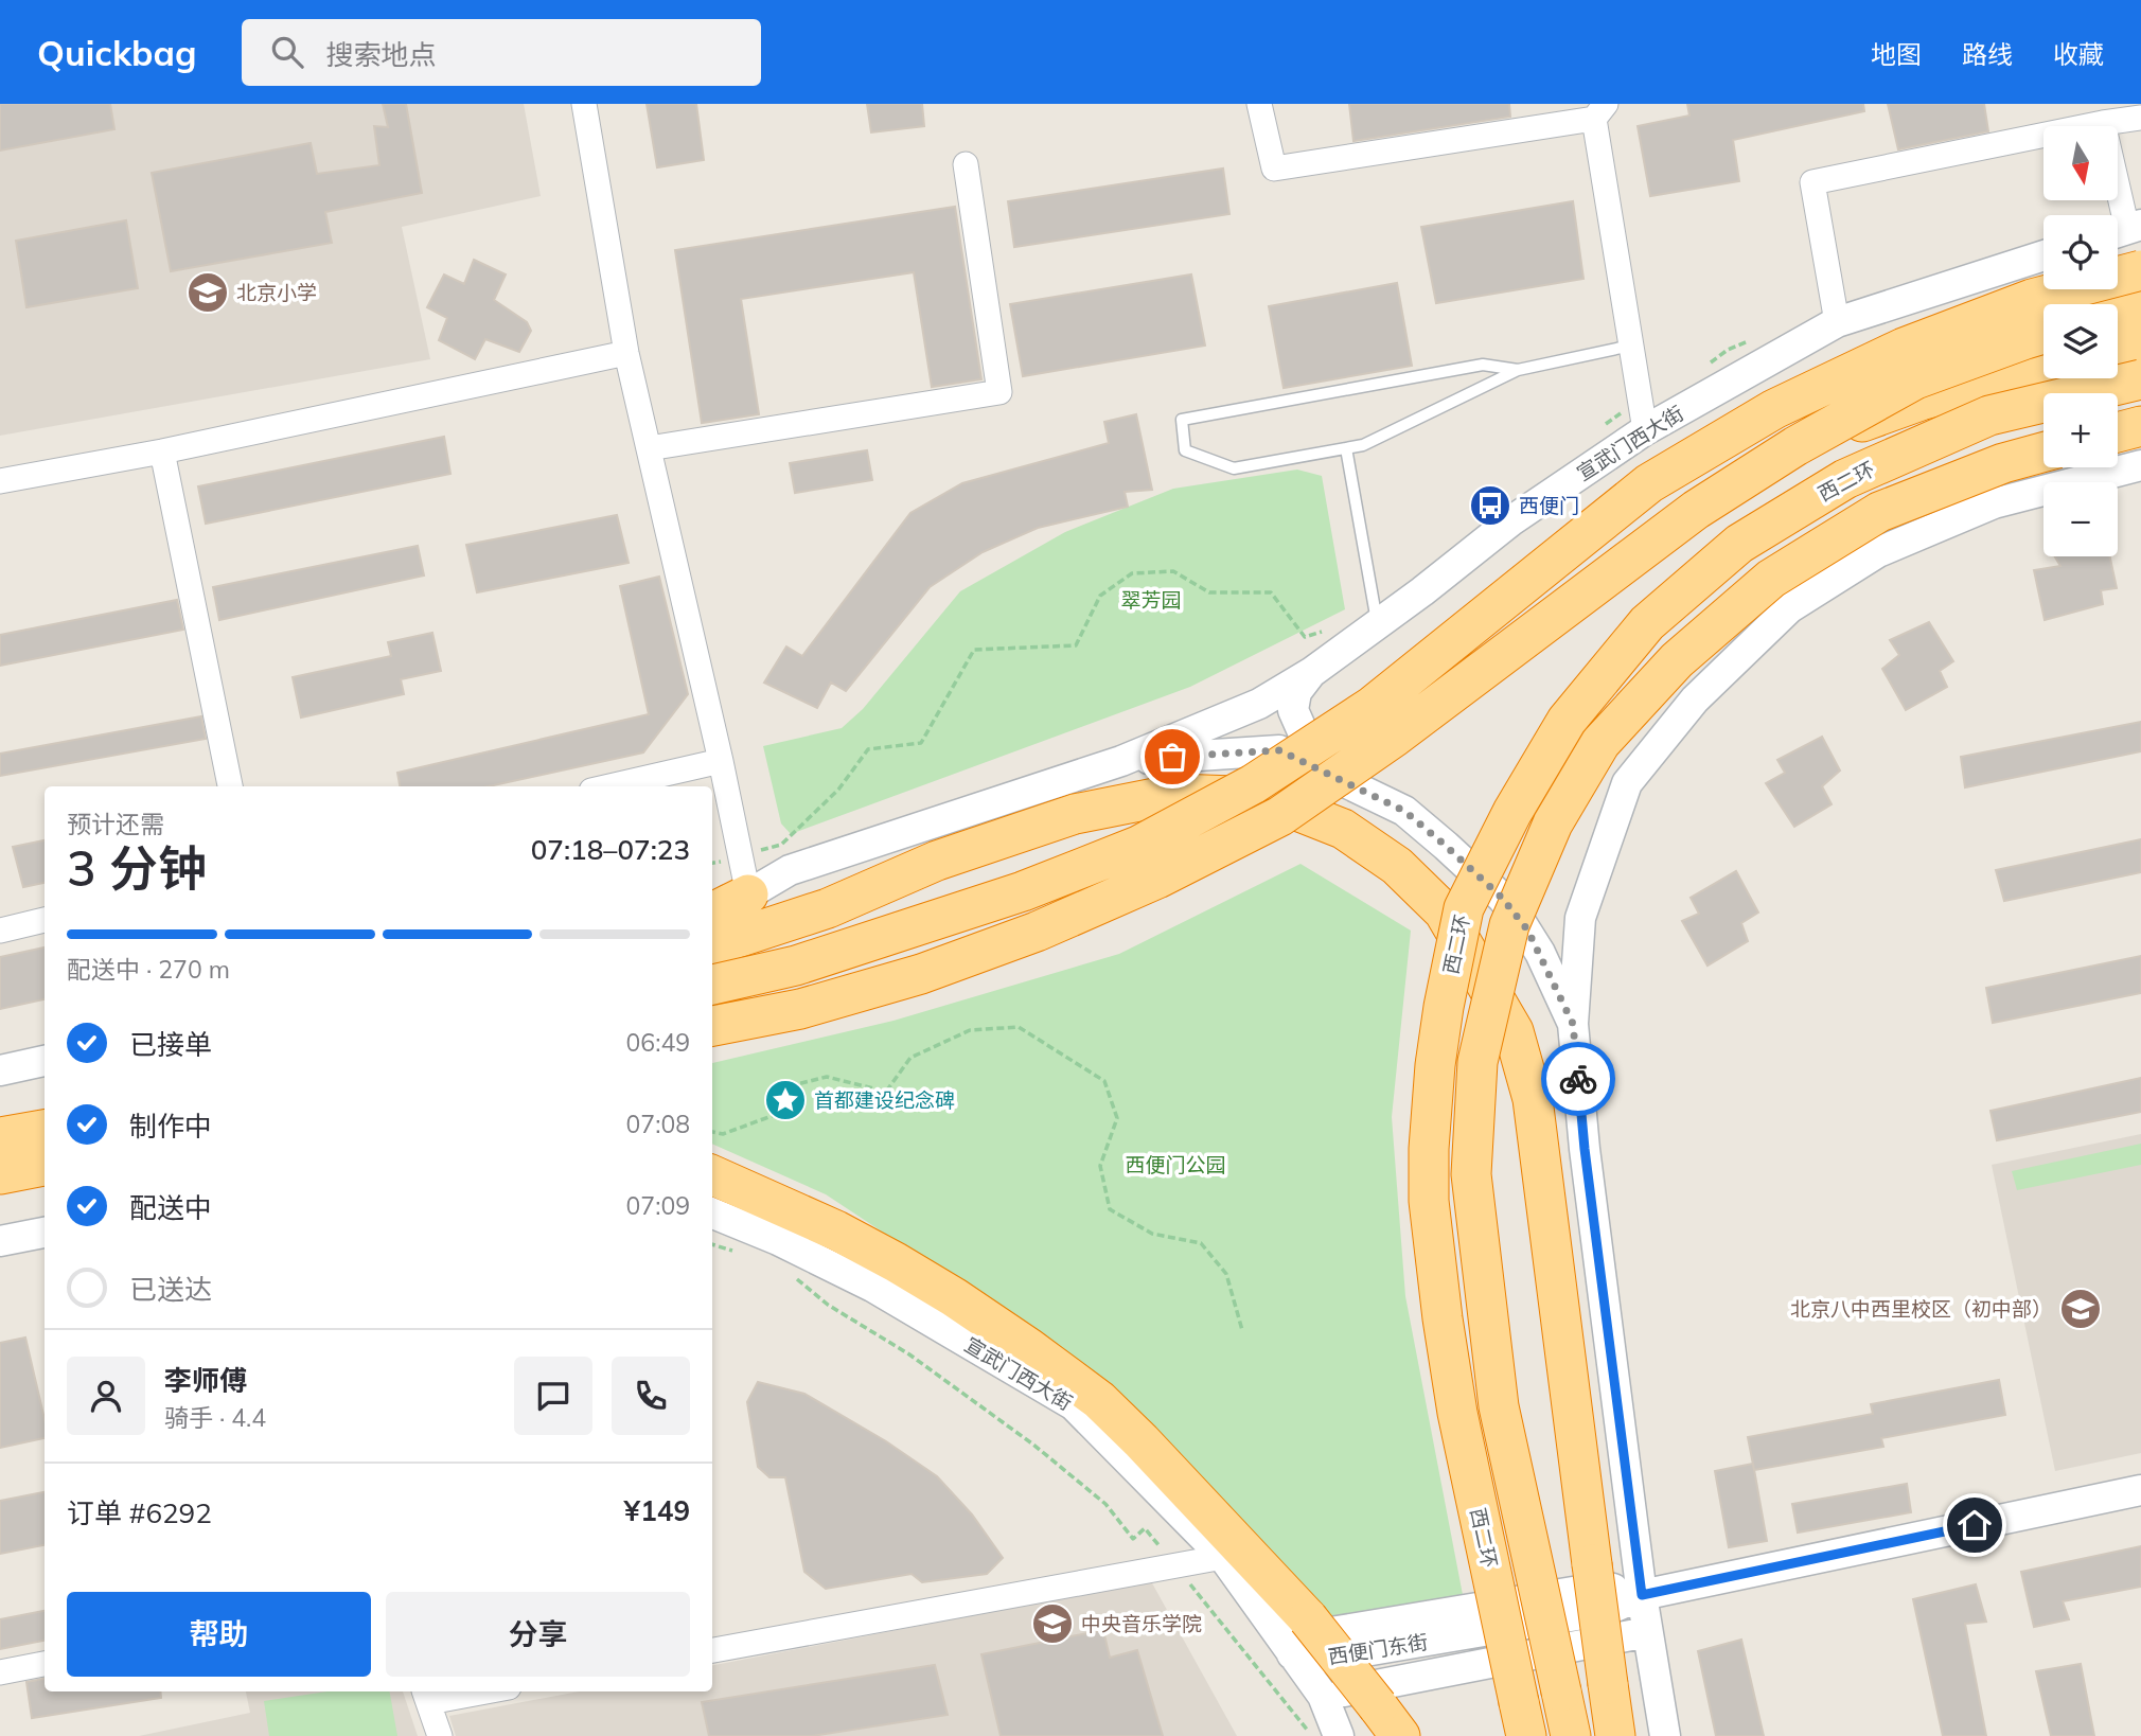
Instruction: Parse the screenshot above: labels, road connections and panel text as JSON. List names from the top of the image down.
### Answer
{
  "streets": {
    "highway": ["西二环"],
    "street": ["宣武门西大街", "西便门东街"]
  },
  "crossings": [
    ["宣武门西大街", "西便门东街"]
  ],
  "parks": ["翠芳园", "西便门公园"],
  "places": {
    "school or university": ["北京小学", "北京八中西里校区（初中部）", "中央音乐学院"],
    "bus stop": ["西便门"],
    "place": ["首都建设纪念碑"]
  },
  "north": "bottom",
  "page": {
    "header": "Quickbag",
    "search": "搜索地点",
    "nav": ["地图", "路线", "收藏"],
    "map_buttons": ["+", "−"],
    "heading": ["3 分钟", "预计还需", "07:18–07:23"],
    "panel": [
      "李师傅",
      "骑手 · 4.4",
      "订单 #6292",
      "¥149"
    ],
    "bar": "配送中 · 270 m",
    "list": [
      ["已接单", "06:49"],
      ["制作中", "07:08"],
      ["配送中", "07:09"],
      "已送达"
    ],
    "buttons": ["帮助", "分享"]
  }
}
